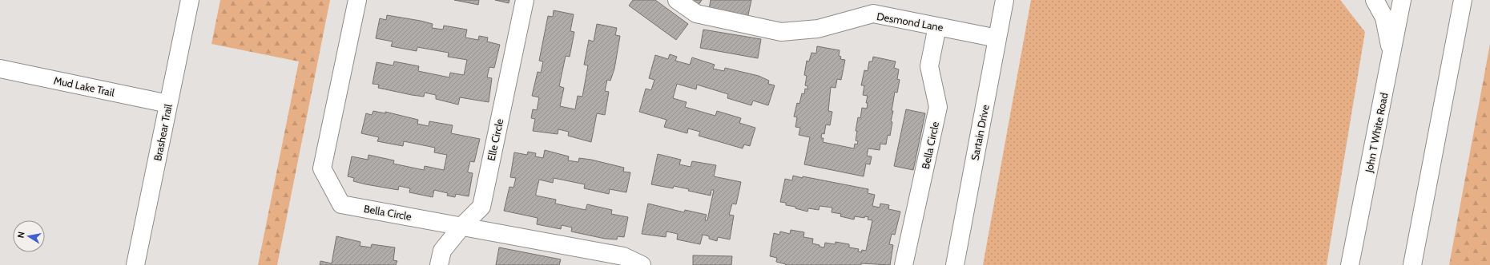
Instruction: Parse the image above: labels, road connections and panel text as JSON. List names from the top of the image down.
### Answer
{
  "streets": {
    "street": [
      "Desmond Lane",
      "Mud Lake Trail",
      "Brashear Trail",
      "Sartain Drive",
      "John T White Road",
      "Elle Circle",
      "Bella Circle"
    ]
  },
  "crossings": [
    ["Desmond Lane", "Sartain Drive"],
    ["Desmond Lane", "Bella Circle"],
    ["Mud Lake Trail", "Brashear Trail"],
    ["Elle Circle", "Bella Circle"]
  ],
  "north": "left"
}
